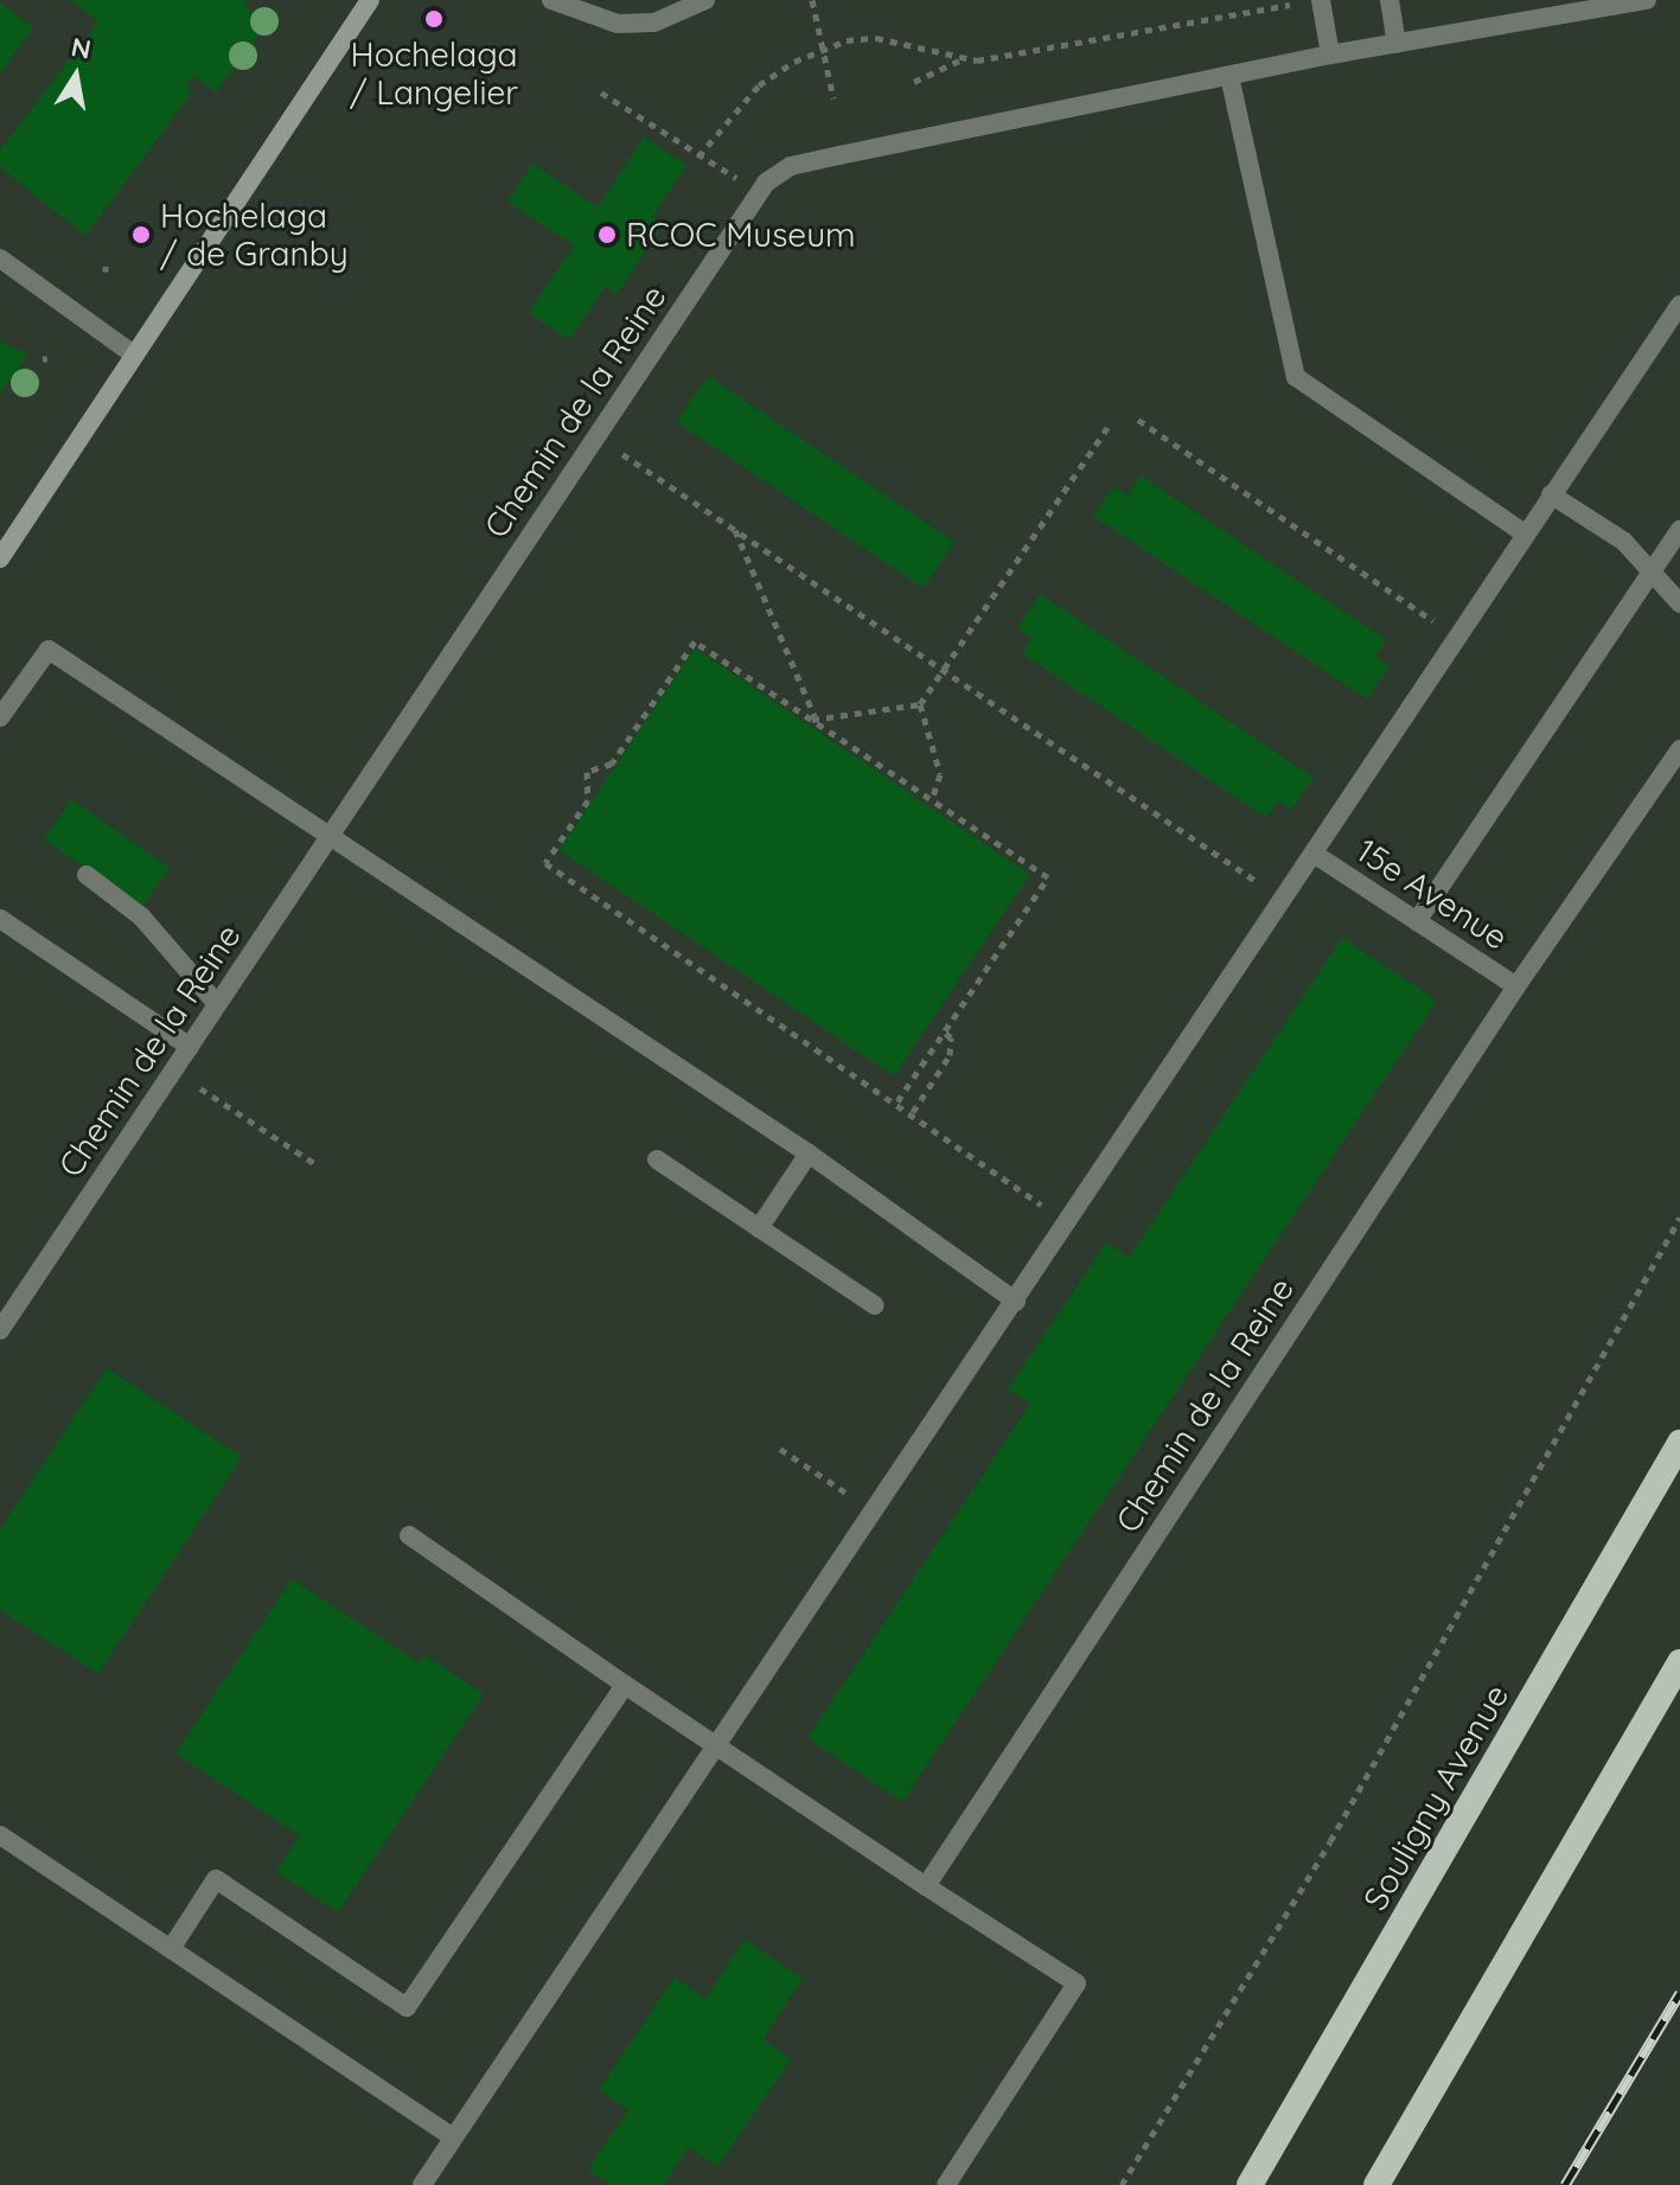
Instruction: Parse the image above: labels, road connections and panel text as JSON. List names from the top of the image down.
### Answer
{
  "streets": {
    "highway": ["Souligny Avenue"],
    "street": ["Chemin de la Reine", "15e Avenue"]
  },
  "crossings": [
    ["Chemin de la Reine", "15e Avenue"]
  ],
  "places": ["Hochelaga / Langelier", "Hochelaga / de Granby", "RCOC Museum"],
  "north": "top"
}
